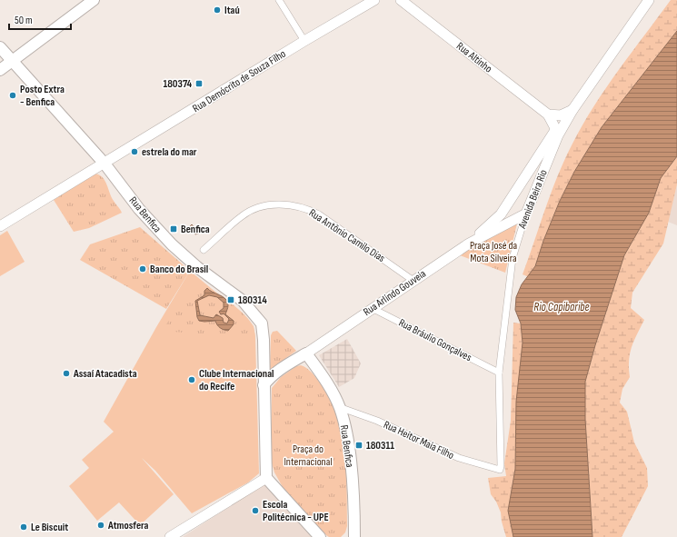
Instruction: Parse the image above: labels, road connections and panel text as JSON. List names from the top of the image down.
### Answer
{
  "streets": {
    "main road": [
      "Rua Altinho",
      "Rua Demócrito de Souza Filho",
      "Avenida Beira Rio",
      "Rua Benfica",
      "Rua Arlindo Gouveia"
    ],
    "street": ["Rua Antônio Camilo Dias", "Rua Bráulio Gonçalves", "Rua Heitor Maia Filho"]
  },
  "crossings": [
    ["Rua Altinho", "Rua Arlindo Gouveia"],
    ["Rua Demócrito de Souza Filho", "Rua Benfica"],
    ["Avenida Beira Rio", "Rua Arlindo Gouveia"],
    ["Avenida Beira Rio", "Rua Bráulio Gonçalves"],
    ["Avenida Beira Rio", "Rua Heitor Maia Filho"],
    ["Rua Benfica", "Rua Arlindo Gouveia"],
    ["Rua Benfica", "Rua Heitor Maia Filho"],
    ["Rua Antônio Camilo Dias", "Rua Arlindo Gouveia"],
    ["Rua Arlindo Gouveia", "Rua Bráulio Gonçalves"]
  ],
  "water": ["Rio Capibaribe"],
  "parks": ["Praça José da Mota Silveira", "Praça do Internacional"],
  "places": {
    "other": [
      "Itaú",
      "Posto Extra - Benfica",
      "estrela do mar",
      "Banco do Brasil",
      "Assaí Atacadista",
      "Clube Internacional do Recife",
      "Escola Politécnica - UPE",
      "Atmosfera",
      "Le Biscuit"
    ],
    "transit": [
      "180374",
      "Benfica",
      "180314",
      "180311"
    ]
  },
  "scale_bar": "50 m"
}
